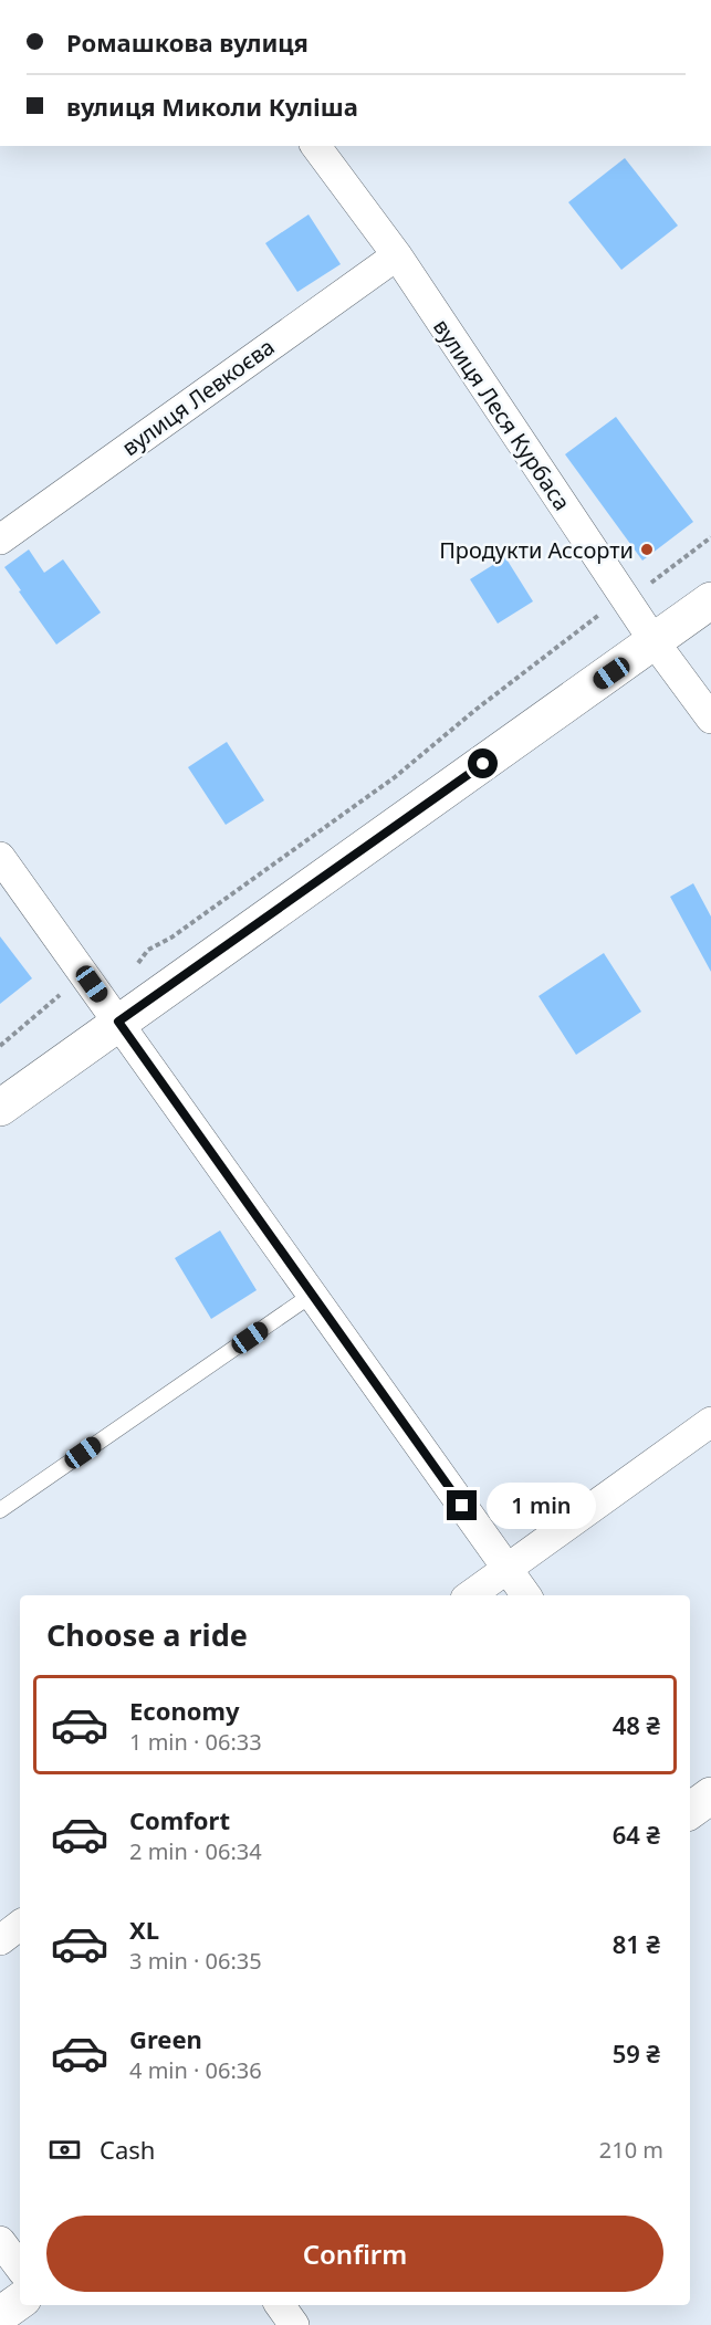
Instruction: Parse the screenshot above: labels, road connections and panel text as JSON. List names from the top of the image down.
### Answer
{
  "streets": {
    "street": ["вулиця Левкоєва", "вулиця Леся Курбаса"]
  },
  "crossings": [
    ["вулиця Левкоєва", "вулиця Леся Курбаса"]
  ],
  "places": ["Продукти Ассорти"],
  "page": {
    "banner": ["Ромашкова вулиця", "вулиця Миколи Куліша"],
    "bubble": "1 min",
    "heading": "Choose a ride",
    "list": [
      {
        "name": "Economy",
        "note": "1 min · 06:33",
        "value": "48 ₴"
      },
      {
        "name": "Comfort",
        "note": "2 min · 06:34",
        "value": "64 ₴"
      },
      {
        "name": "XL",
        "note": "3 min · 06:35",
        "value": "81 ₴"
      },
      {
        "name": "Green",
        "note": "4 min · 06:36",
        "value": "59 ₴"
      }
    ],
    "pay": ["Cash", "210 m"],
    "buttons": "Confirm"
  }
}
